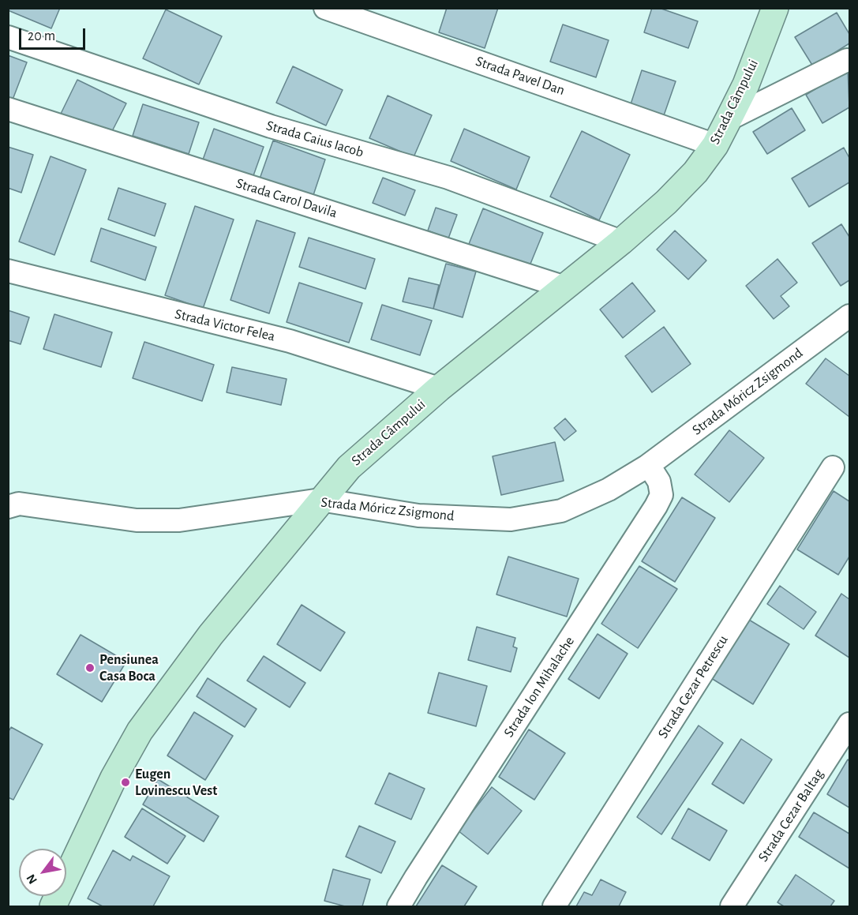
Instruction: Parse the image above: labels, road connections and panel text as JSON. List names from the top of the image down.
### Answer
{
  "streets": {
    "street": [
      "Strada Pavel Dan",
      "Strada Câmpului",
      "Strada Caius Iacob",
      "Strada Carol Davila",
      "Strada Victor Felea",
      "Strada Móricz Zsigmond",
      "Strada Ion Mihalache",
      "Strada Cezar Petrescu",
      "Strada Cezar Baltag"
    ]
  },
  "crossings": [
    ["Strada Pavel Dan", "Strada Câmpului"],
    ["Strada Câmpului", "Strada Caius Iacob"],
    ["Strada Câmpului", "Strada Carol Davila"],
    ["Strada Câmpului", "Strada Victor Felea"],
    ["Strada Câmpului", "Strada Móricz Zsigmond"],
    ["Strada Móricz Zsigmond", "Strada Ion Mihalache"]
  ],
  "places": ["Pensiunea Casa Boca", "Eugen Lovinescu Vest"],
  "scale_bar": "20 m",
  "north": "bottom left"
}
